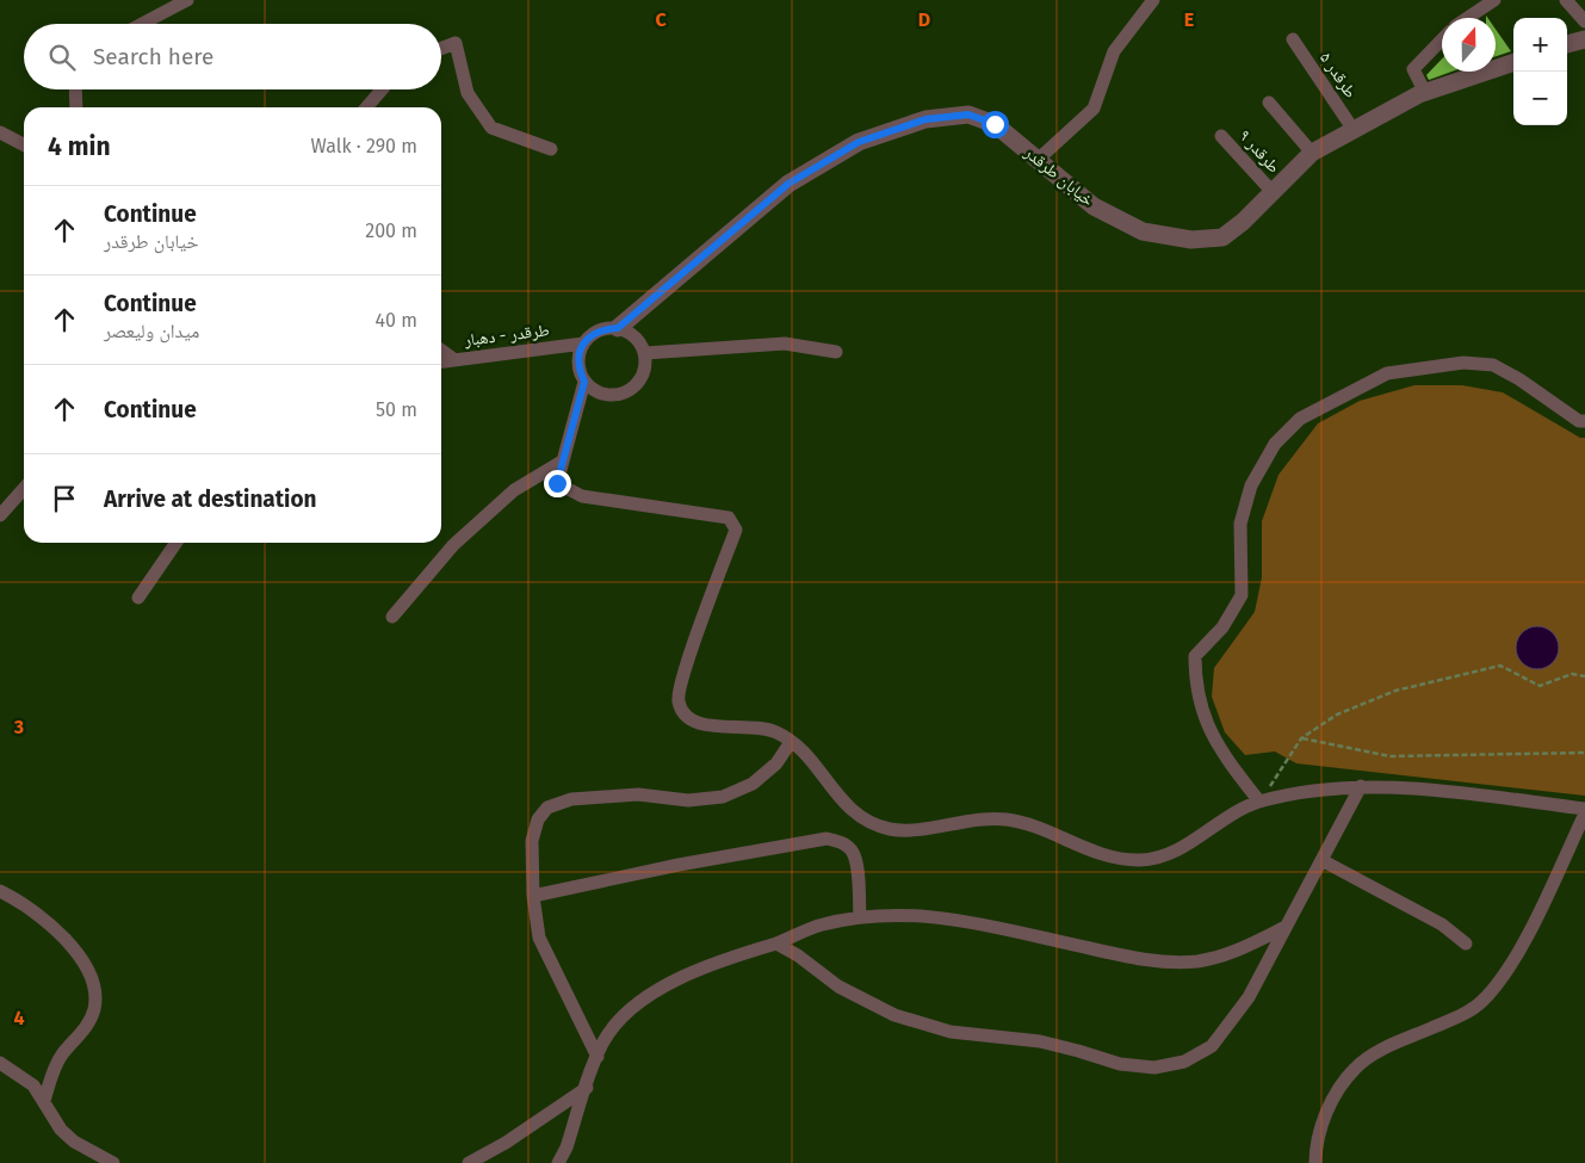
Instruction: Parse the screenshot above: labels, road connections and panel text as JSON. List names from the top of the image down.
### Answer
{
  "streets": {
    "street": [
      "طرقدر ۵",
      "طرقدر ۹",
      "خیابان طرقدر",
      "طرقدر - دهبار"
    ]
  },
  "crossings": [
    ["طرقدر ۵", "خیابان طرقدر"],
    ["طرقدر ۹", "خیابان طرقدر"],
    ["خیابان طرقدر", "طرقدر - دهبار"]
  ],
  "north": "top",
  "page": {
    "map_buttons": ["+", "−"],
    "search": "Search here",
    "heading": ["4 min", "Walk · 290 m"],
    "list": [
      ["Continue", "خیابان طرقدر", "200 m"],
      ["Continue", "میدان ولیعصر", "40 m"],
      ["Continue", "50 m"],
      "Arrive at destination"
    ]
  },
  "grid": {
    "columns": ["C", "D", "E"],
    "rows": ["3", "4"]
  }
}
